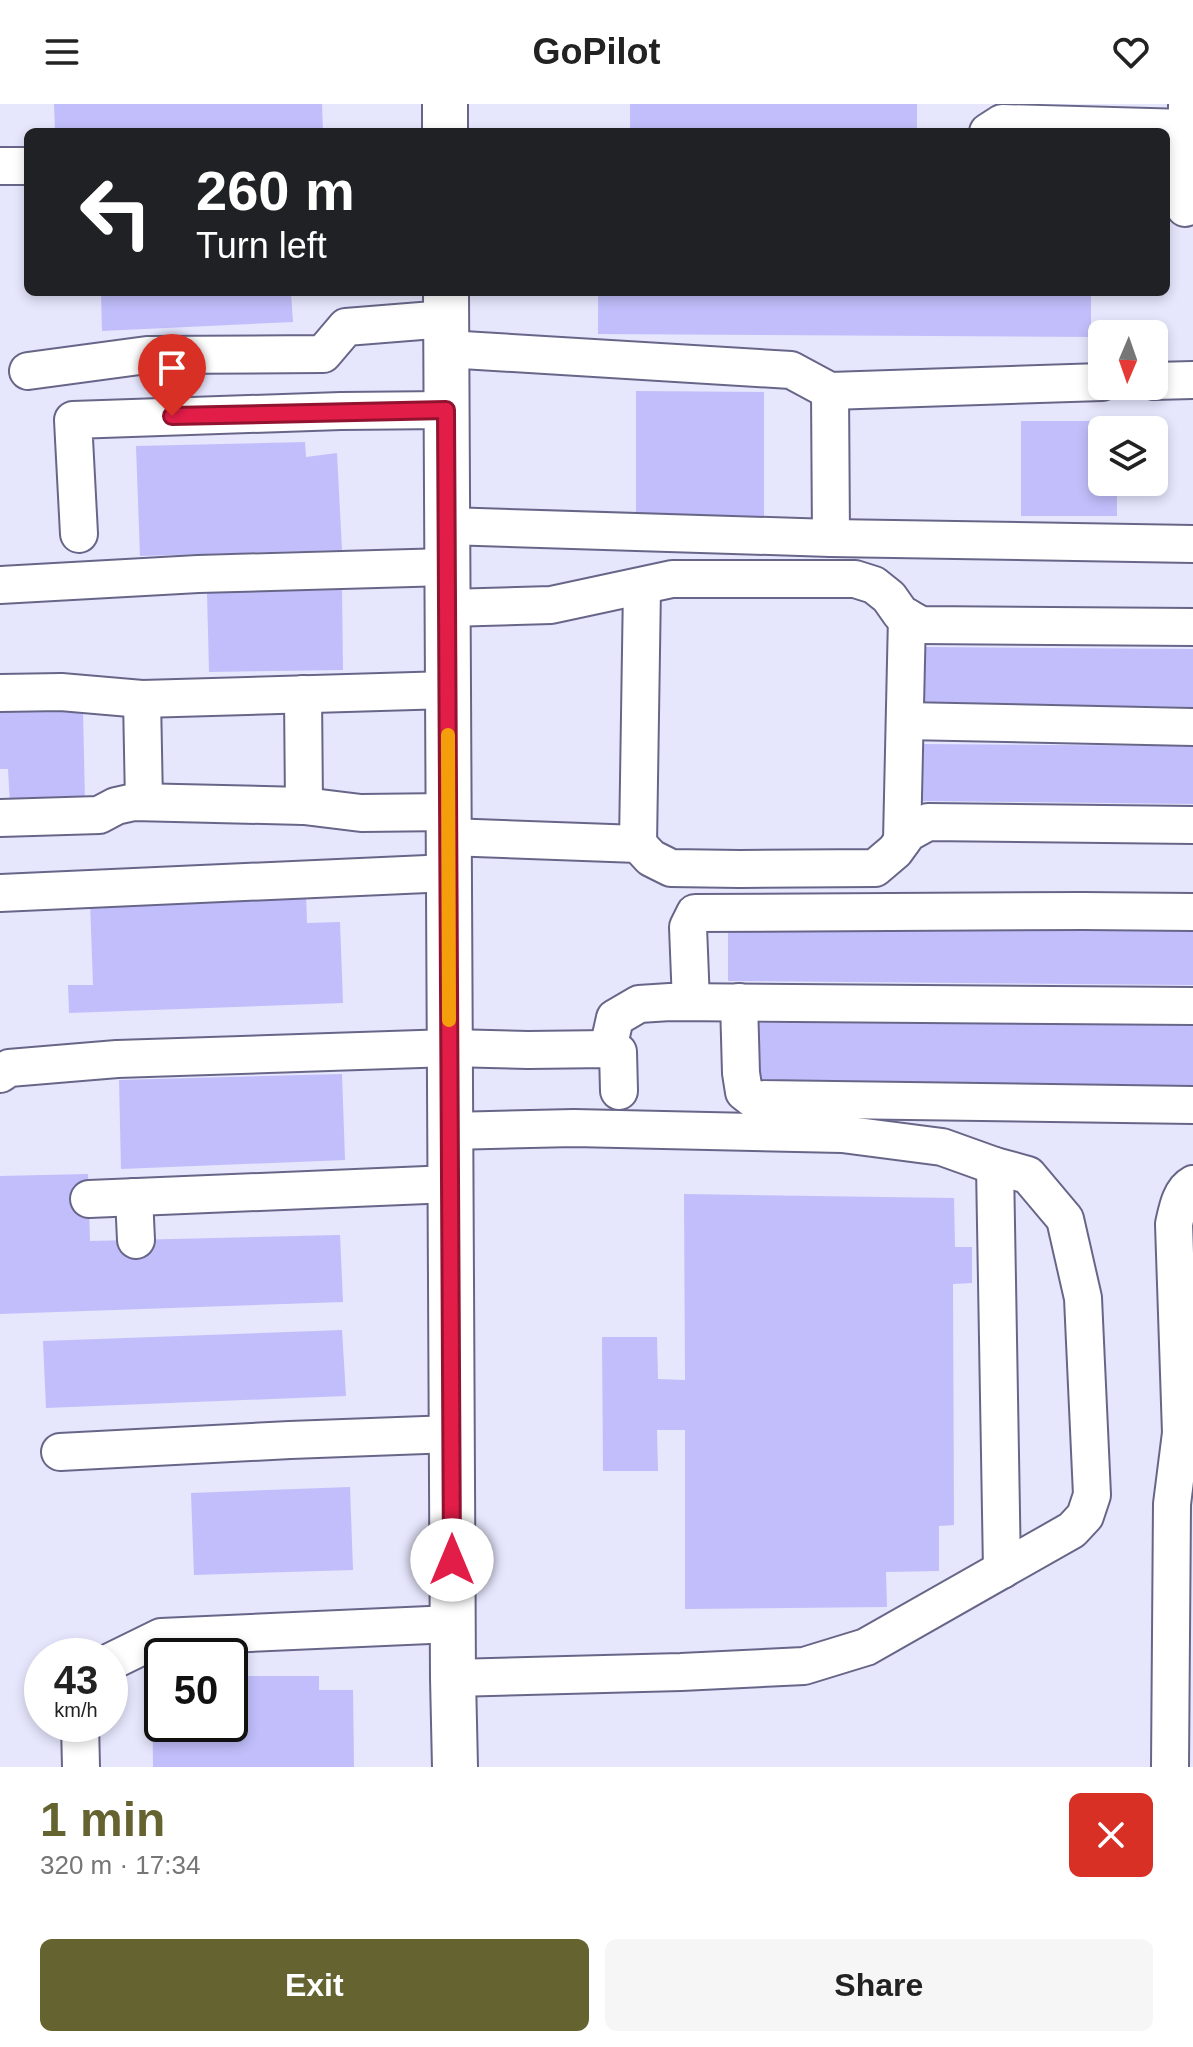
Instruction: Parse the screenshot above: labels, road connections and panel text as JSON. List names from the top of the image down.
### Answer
{
  "north": "bottom",
  "page": {
    "header": "GoPilot",
    "turn": ["260 m", "Turn left"],
    "speed": "43 km/h",
    "limit": "50",
    "heading": ["1 min", "320 m · 17:34"],
    "buttons": ["Exit", "Share"]
  }
}
